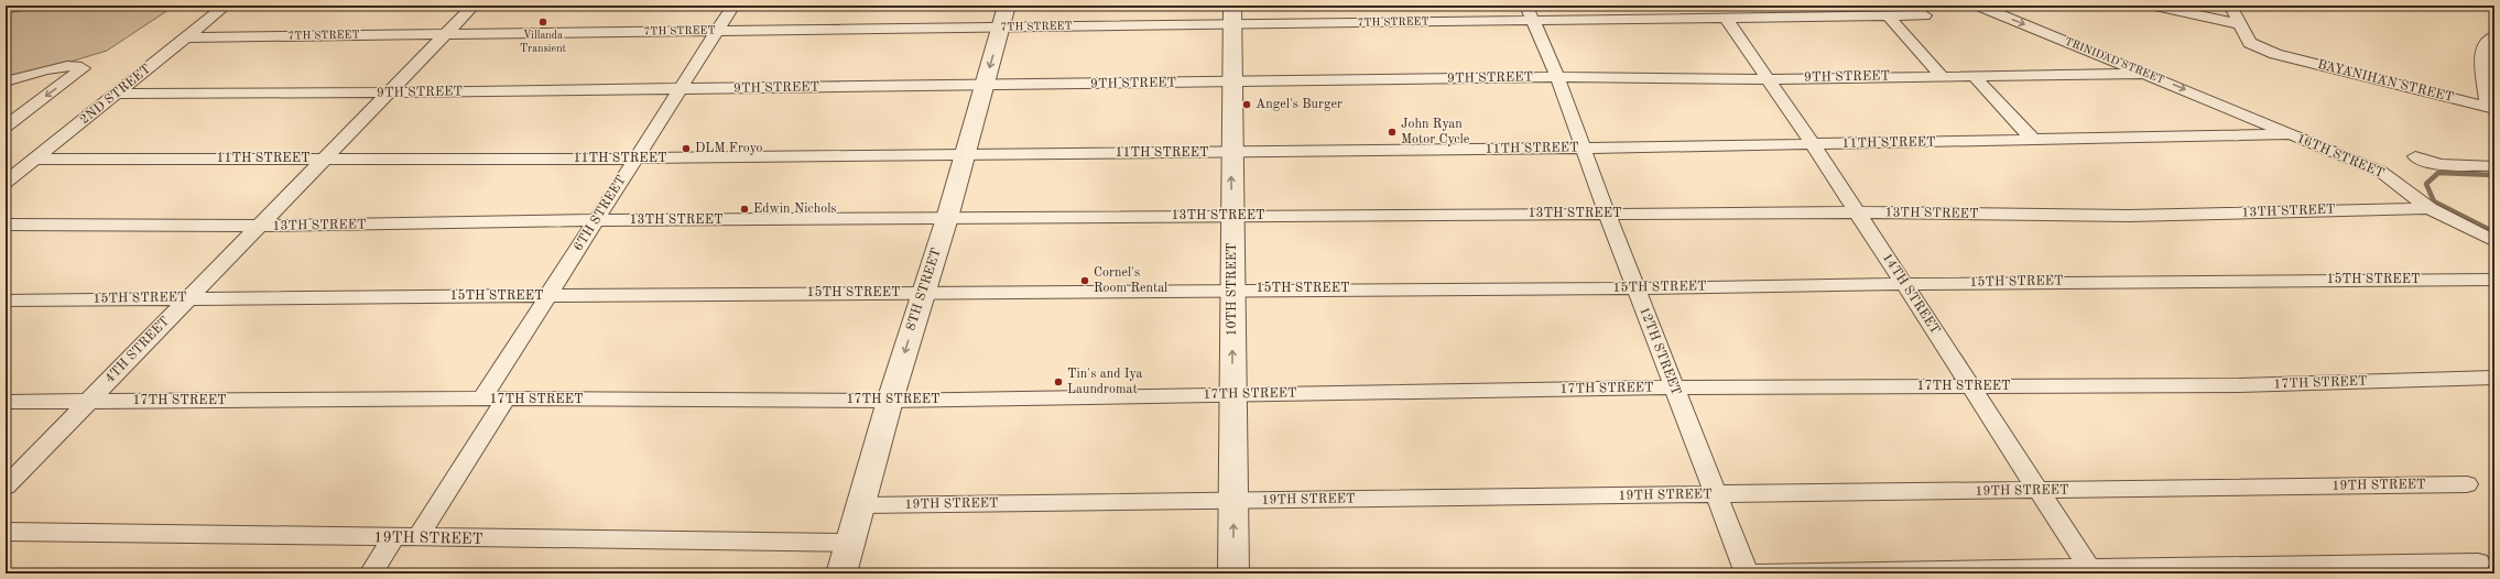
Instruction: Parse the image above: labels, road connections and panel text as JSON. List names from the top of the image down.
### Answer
{
  "streets": {
    "street": [
      "7TH STREET",
      "TRINIDAD STREET",
      "9TH STREET",
      "BAYANIHAN STREET",
      "2ND STREET",
      "11TH STREET",
      "16TH STREET",
      "13TH STREET",
      "6TH STREET",
      "15TH STREET",
      "8TH STREET",
      "10TH STREET",
      "14TH STREET",
      "4TH STREET",
      "12TH STREET",
      "17TH STREET",
      "19TH STREET"
    ]
  },
  "crossings": [
    ["7TH STREET", "2ND STREET"],
    ["7TH STREET", "6TH STREET"],
    ["7TH STREET", "8TH STREET"],
    ["7TH STREET", "10TH STREET"],
    ["7TH STREET", "14TH STREET"],
    ["7TH STREET", "4TH STREET"],
    ["7TH STREET", "12TH STREET"],
    ["TRINIDAD STREET", "9TH STREET"],
    ["TRINIDAD STREET", "16TH STREET"],
    ["9TH STREET", "2ND STREET"],
    ["9TH STREET", "6TH STREET"],
    ["9TH STREET", "8TH STREET"],
    ["9TH STREET", "10TH STREET"],
    ["9TH STREET", "14TH STREET"],
    ["9TH STREET", "4TH STREET"],
    ["9TH STREET", "12TH STREET"],
    ["2ND STREET", "11TH STREET"],
    ["11TH STREET", "16TH STREET"],
    ["11TH STREET", "6TH STREET"],
    ["11TH STREET", "8TH STREET"],
    ["11TH STREET", "10TH STREET"],
    ["11TH STREET", "14TH STREET"],
    ["11TH STREET", "4TH STREET"],
    ["11TH STREET", "12TH STREET"],
    ["16TH STREET", "13TH STREET"],
    ["13TH STREET", "6TH STREET"],
    ["13TH STREET", "8TH STREET"],
    ["13TH STREET", "10TH STREET"],
    ["13TH STREET", "14TH STREET"],
    ["13TH STREET", "4TH STREET"],
    ["13TH STREET", "12TH STREET"],
    ["6TH STREET", "15TH STREET"],
    ["6TH STREET", "17TH STREET"],
    ["15TH STREET", "8TH STREET"],
    ["15TH STREET", "10TH STREET"],
    ["15TH STREET", "14TH STREET"],
    ["15TH STREET", "4TH STREET"],
    ["15TH STREET", "12TH STREET"],
    ["8TH STREET", "17TH STREET"],
    ["8TH STREET", "19TH STREET"],
    ["10TH STREET", "17TH STREET"],
    ["10TH STREET", "19TH STREET"],
    ["14TH STREET", "17TH STREET"],
    ["14TH STREET", "19TH STREET"],
    ["4TH STREET", "17TH STREET"],
    ["12TH STREET", "17TH STREET"],
    ["12TH STREET", "19TH STREET"]
  ],
  "one_way": ["10TH STREET"],
  "places": [
    "Villanda Transient",
    "Angel's Burger",
    "John Ryan Motor Cycle",
    "DLM Froyo",
    "Edwin Nichols",
    "Cornel's Room Rental",
    "Tin's and Iya Laundromat"
  ]
}
